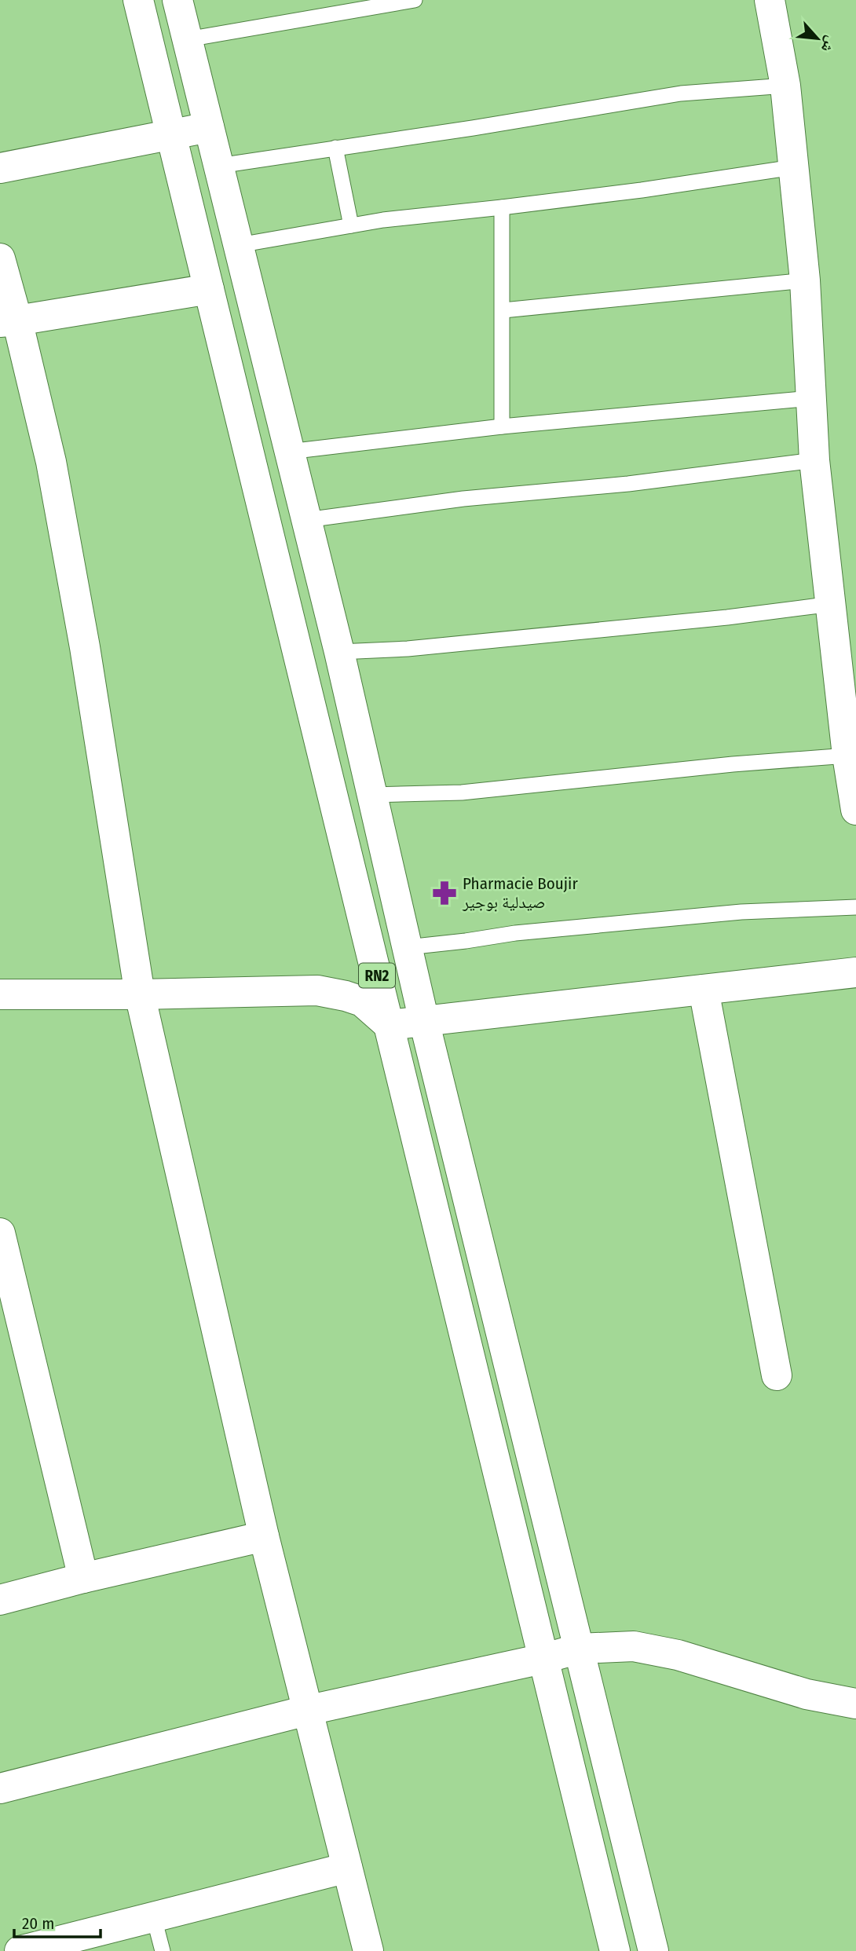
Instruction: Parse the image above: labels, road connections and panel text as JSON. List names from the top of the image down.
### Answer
{
  "streets": {
    "main road": ["RN2"]
  },
  "places": {
    "pharmacy": ["Pharmacie Boujir صيدلية بوجير"]
  },
  "scale_bar": "20 m",
  "north": "bottom right"
}
